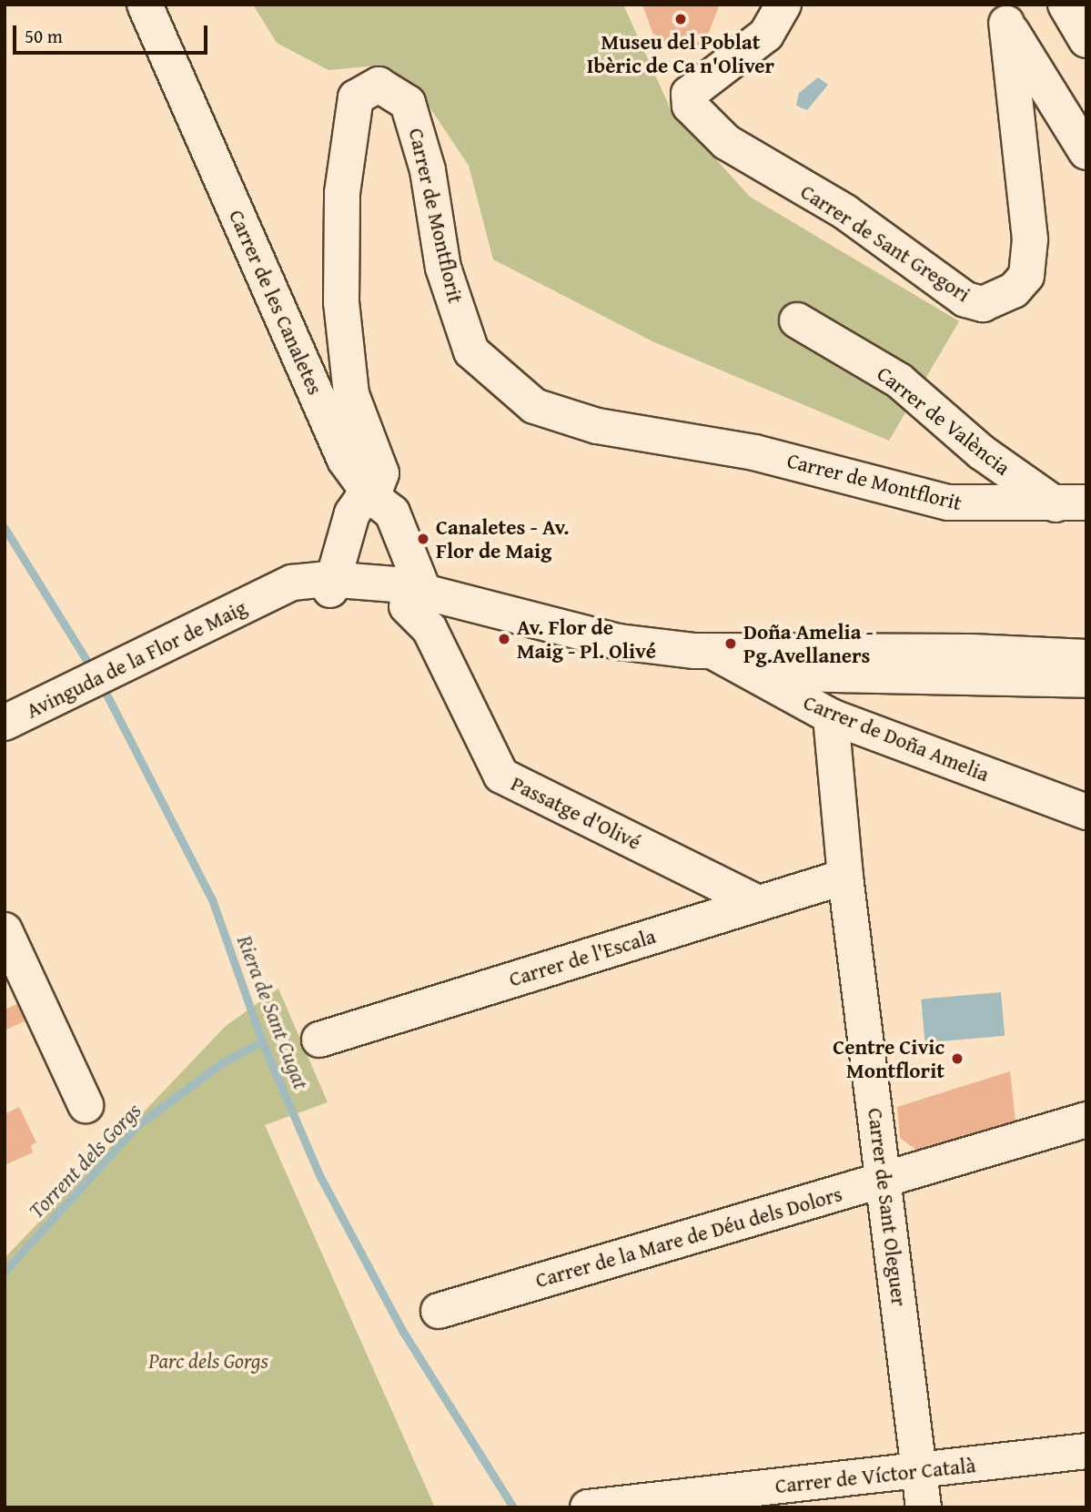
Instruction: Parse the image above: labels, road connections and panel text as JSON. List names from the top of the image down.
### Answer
{
  "streets": {
    "street": [
      "Carrer de Montflorit",
      "Carrer de Sant Gregori",
      "Carrer de les Canaletes",
      "Carrer de València",
      "Avinguda de la Flor de Maig",
      "Carrer de Doña Amelia",
      "Passatge d'Olivé",
      "Carrer de l'Escala",
      "Carrer de Sant Oleguer",
      "Carrer de la Mare de Déu dels Dolors",
      "Carrer de Víctor Català"
    ]
  },
  "crossings": [
    ["Carrer de Montflorit", "Carrer de les Canaletes"],
    ["Carrer de Montflorit", "Carrer de València"],
    ["Avinguda de la Flor de Maig", "Carrer de Doña Amelia"],
    ["Avinguda de la Flor de Maig", "Passatge d'Olivé"],
    ["Carrer de Doña Amelia", "Carrer de Sant Oleguer"],
    ["Passatge d'Olivé", "Carrer de l'Escala"],
    ["Carrer de l'Escala", "Carrer de Sant Oleguer"],
    ["Carrer de Sant Oleguer", "Carrer de la Mare de Déu dels Dolors"],
    ["Carrer de Sant Oleguer", "Carrer de Víctor Català"]
  ],
  "water": ["Riera de Sant Cugat", "Torrent dels Gorgs"],
  "parks": ["Parc dels Gorgs"],
  "places": [
    "Museu del Poblat Ibèric de Ca n'Oliver",
    "Canaletes - Av. Flor de Maig",
    "Av. Flor de Maig - Pl. Olivé",
    "Doña Amelia - Pg.Avellaners",
    "Centre Civic Montflorit"
  ],
  "scale_bar": "50 m"
}
